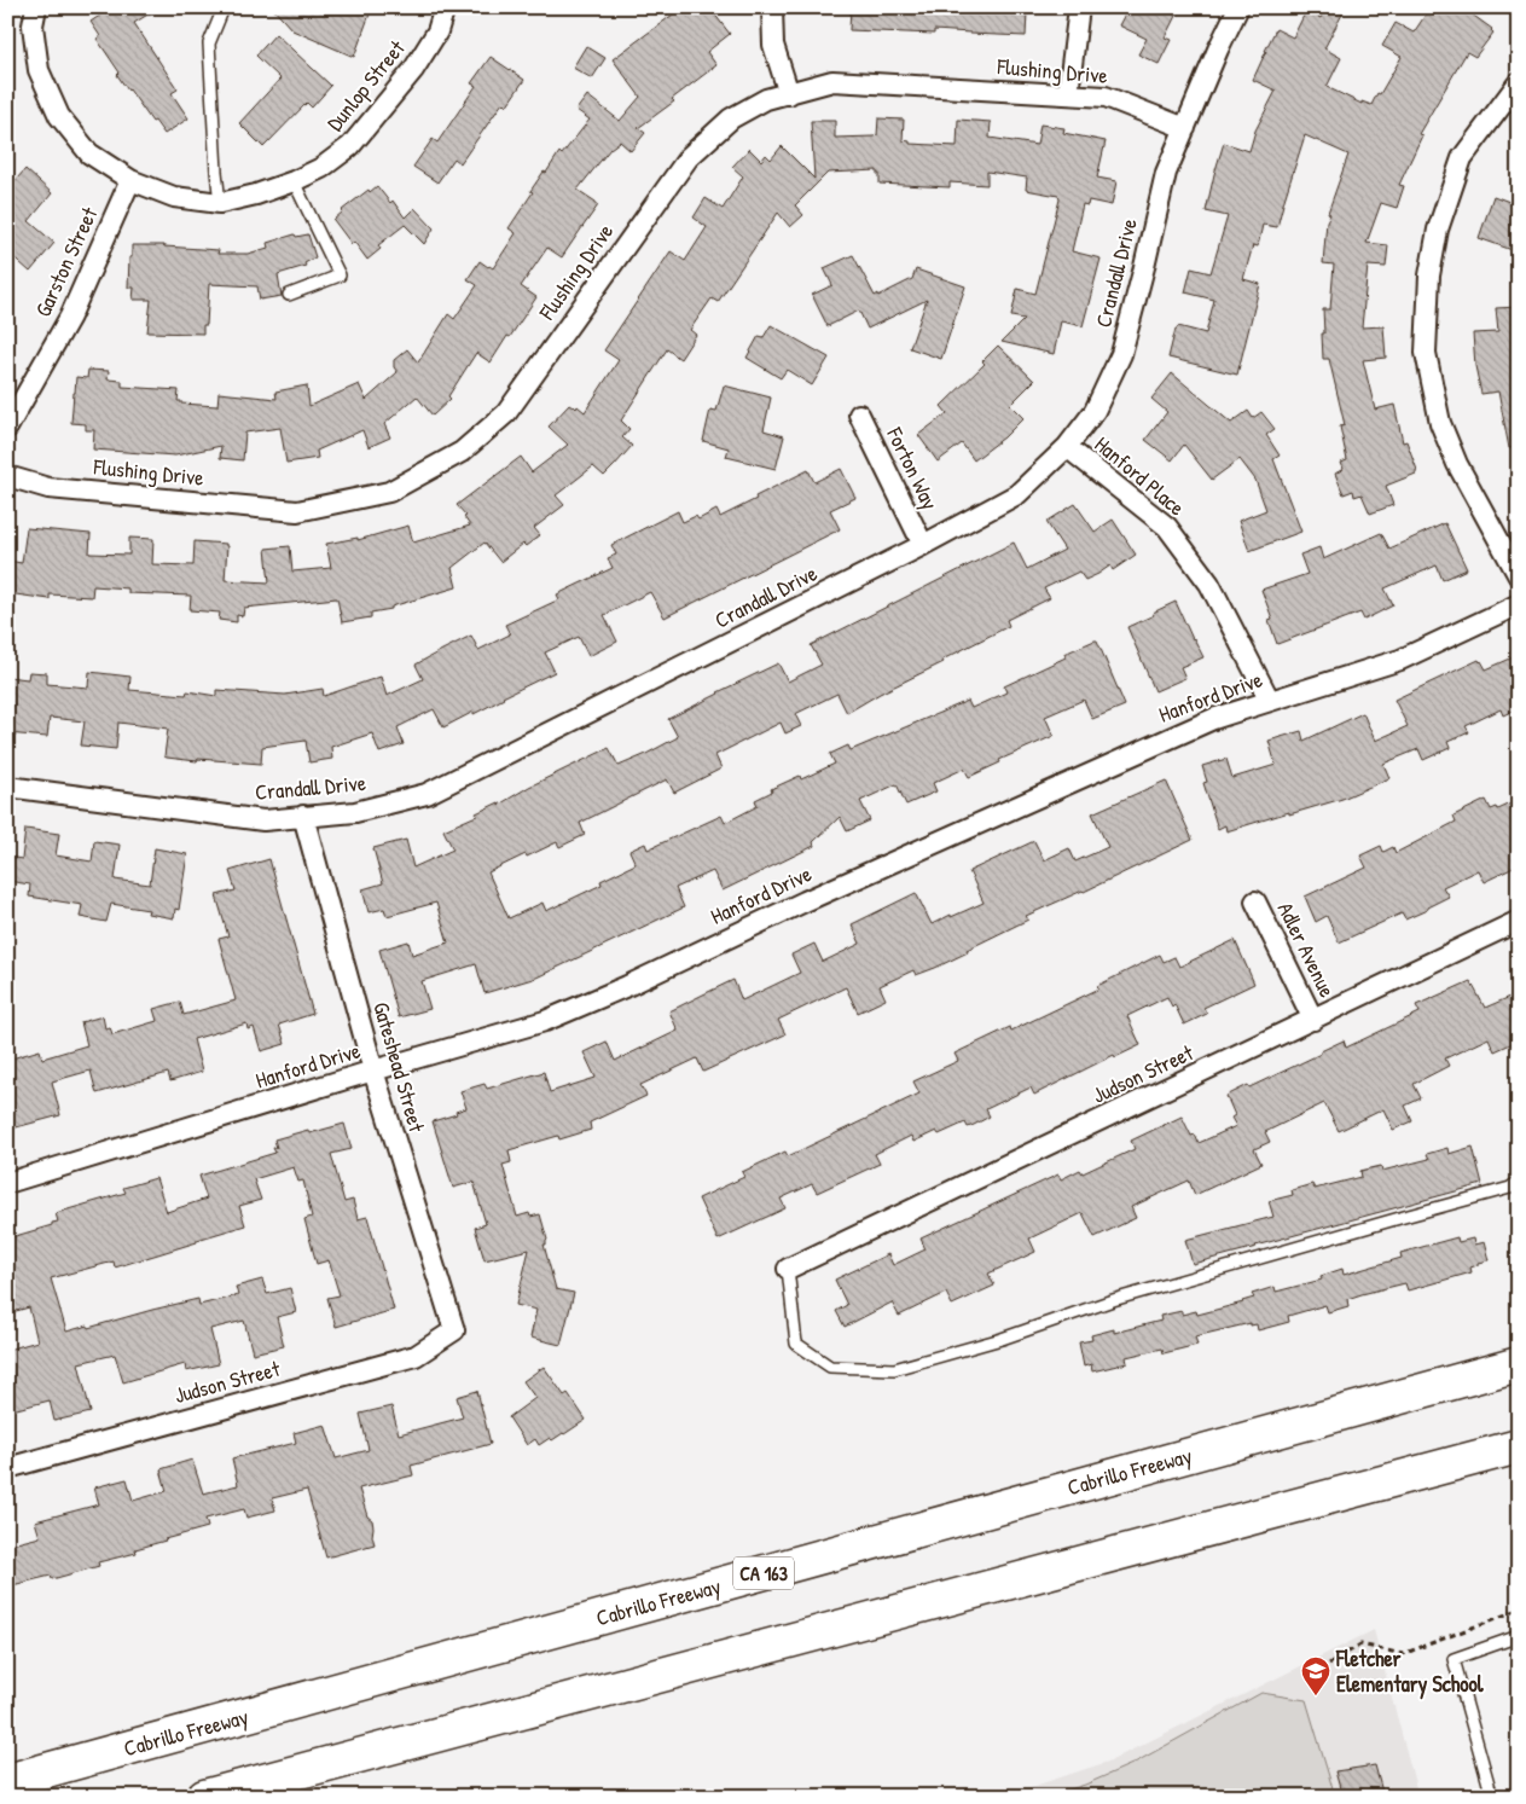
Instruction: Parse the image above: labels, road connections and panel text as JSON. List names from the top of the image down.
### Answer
{
  "streets": {
    "highway": ["Cabrillo Freeway", "CA 163"],
    "street": [
      "Flushing Drive",
      "Dunlop Street",
      "Garston Street",
      "Crandall Drive",
      "Forton Way",
      "Hanford Place",
      "Hanford Drive",
      "Adler Avenue",
      "Gateshead Street",
      "Judson Street"
    ]
  },
  "crossings": [
    ["Flushing Drive", "Crandall Drive"],
    ["Dunlop Street", "Garston Street"],
    ["Crandall Drive", "Forton Way"],
    ["Crandall Drive", "Hanford Place"],
    ["Crandall Drive", "Gateshead Street"],
    ["Hanford Place", "Hanford Drive"],
    ["Hanford Drive", "Gateshead Street"],
    ["Adler Avenue", "Judson Street"],
    ["Gateshead Street", "Judson Street"]
  ],
  "places": {
    "school or university": ["Fletcher Elementary School"]
  }
}
